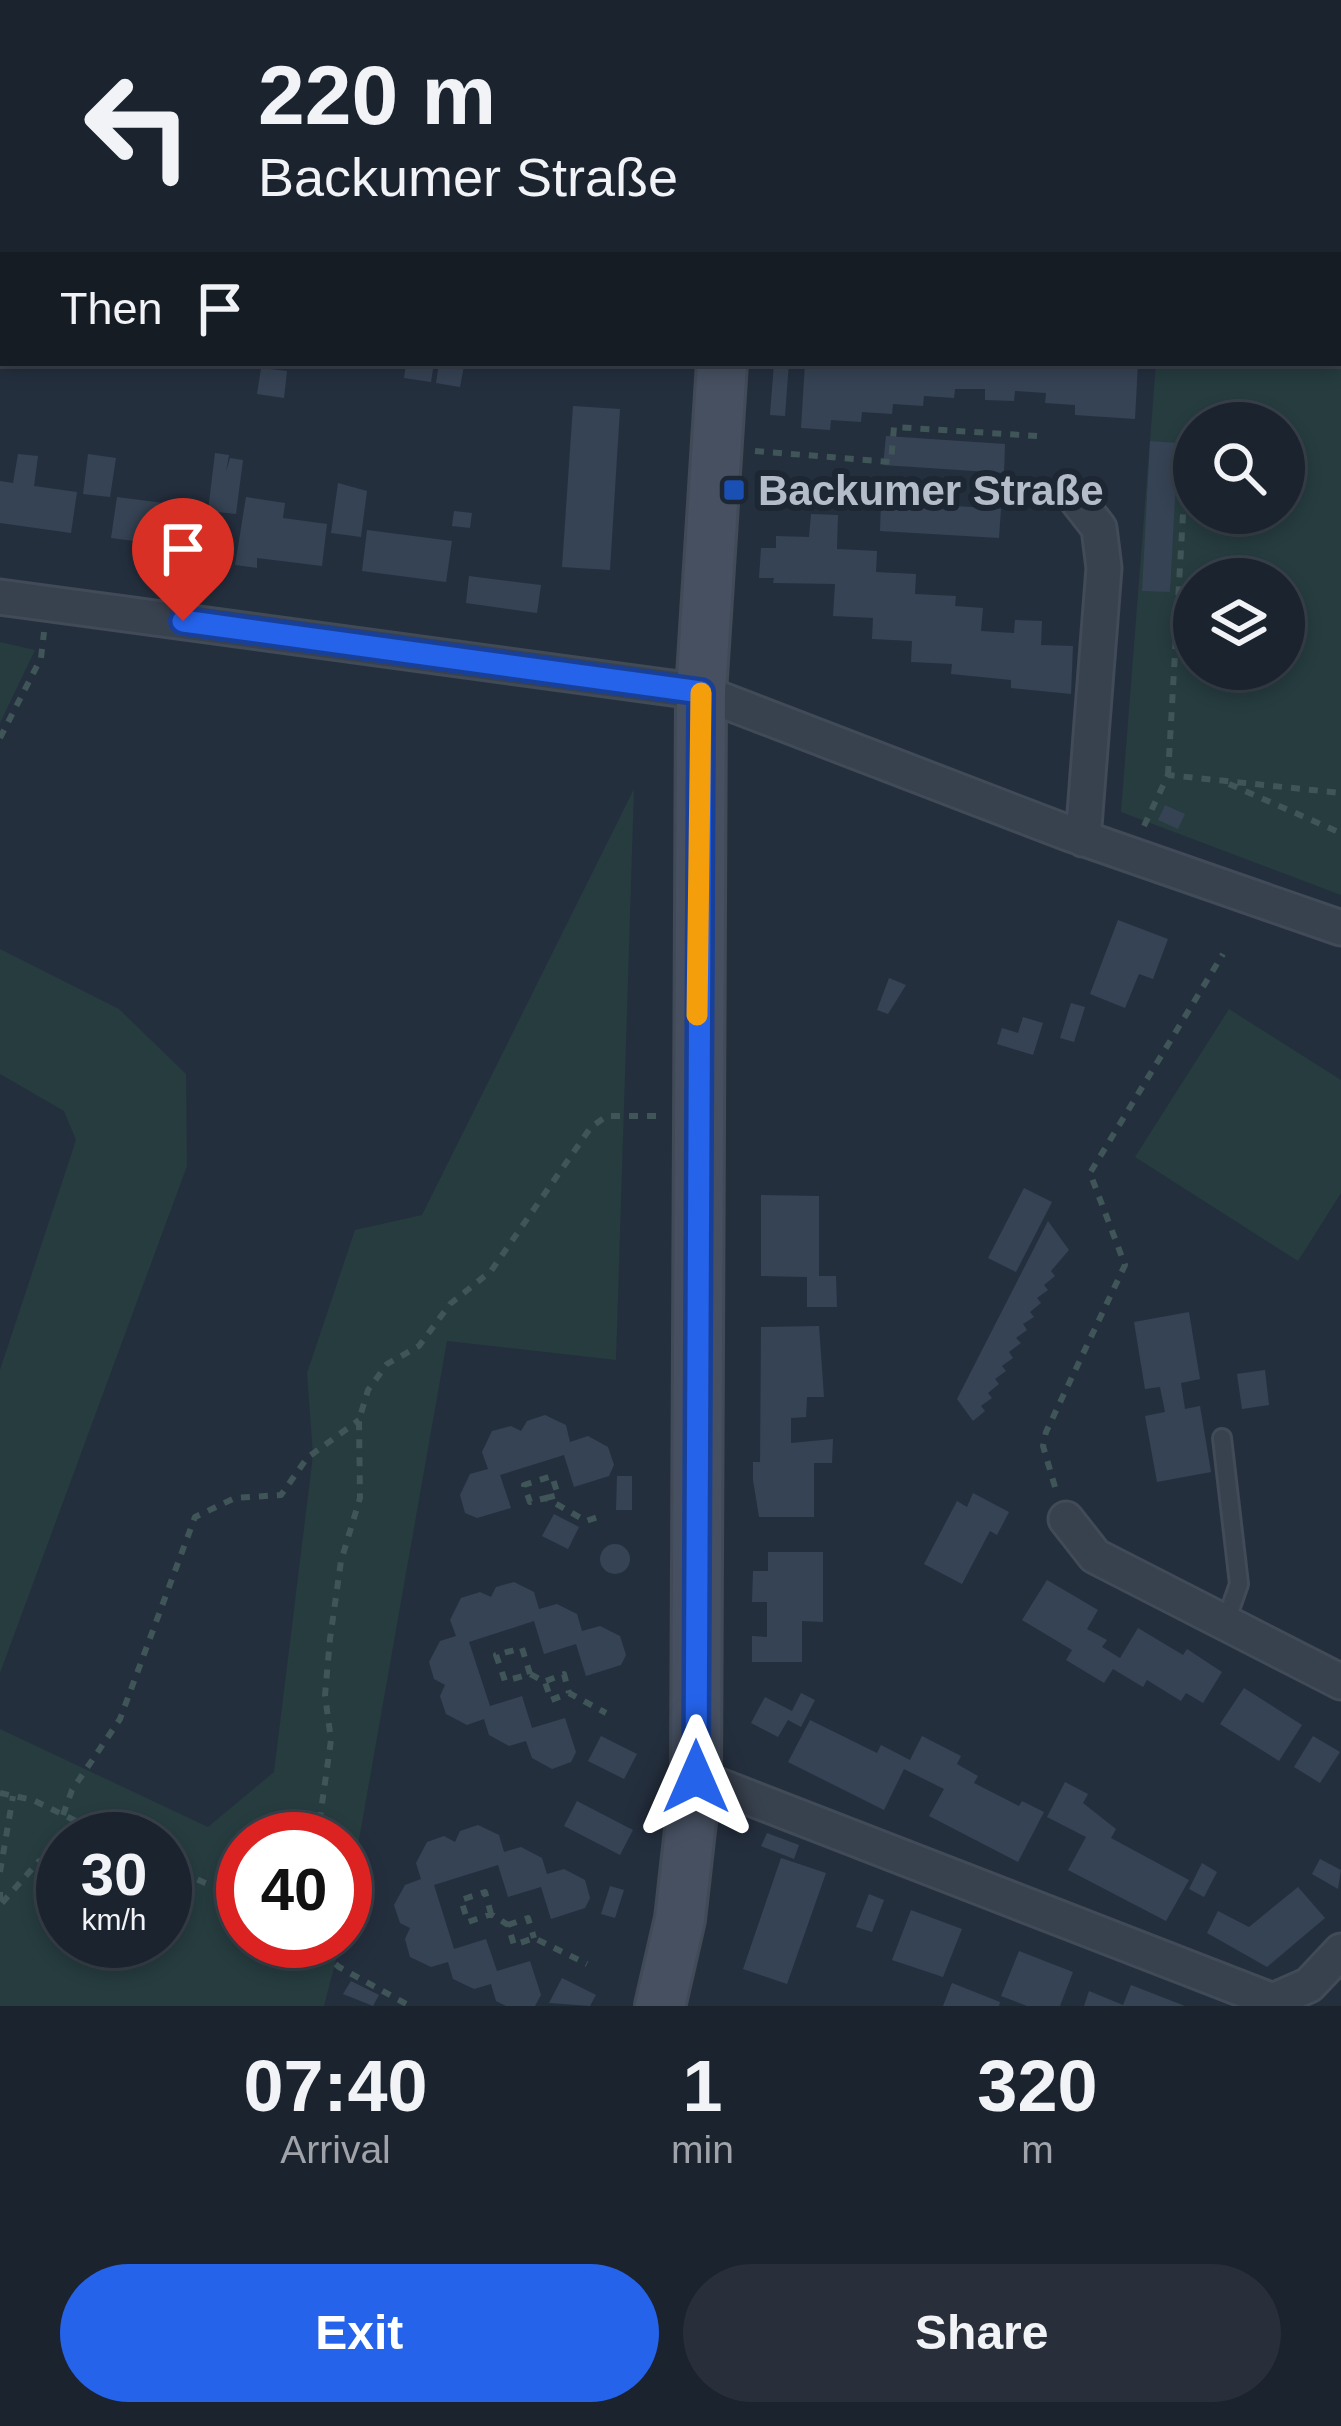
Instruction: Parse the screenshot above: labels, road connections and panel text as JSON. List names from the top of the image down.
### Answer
{
  "places": {
    "transit": ["Backumer Straße"]
  },
  "page": {
    "turn": ["220 m", "Backumer Straße"],
    "then": "Then",
    "speed": "30 km/h",
    "limit": "40",
    "eta": [
      "07:40",
      "Arrival",
      "1",
      "min",
      "320",
      "m"
    ],
    "buttons": ["Exit", "Share"]
  }
}
